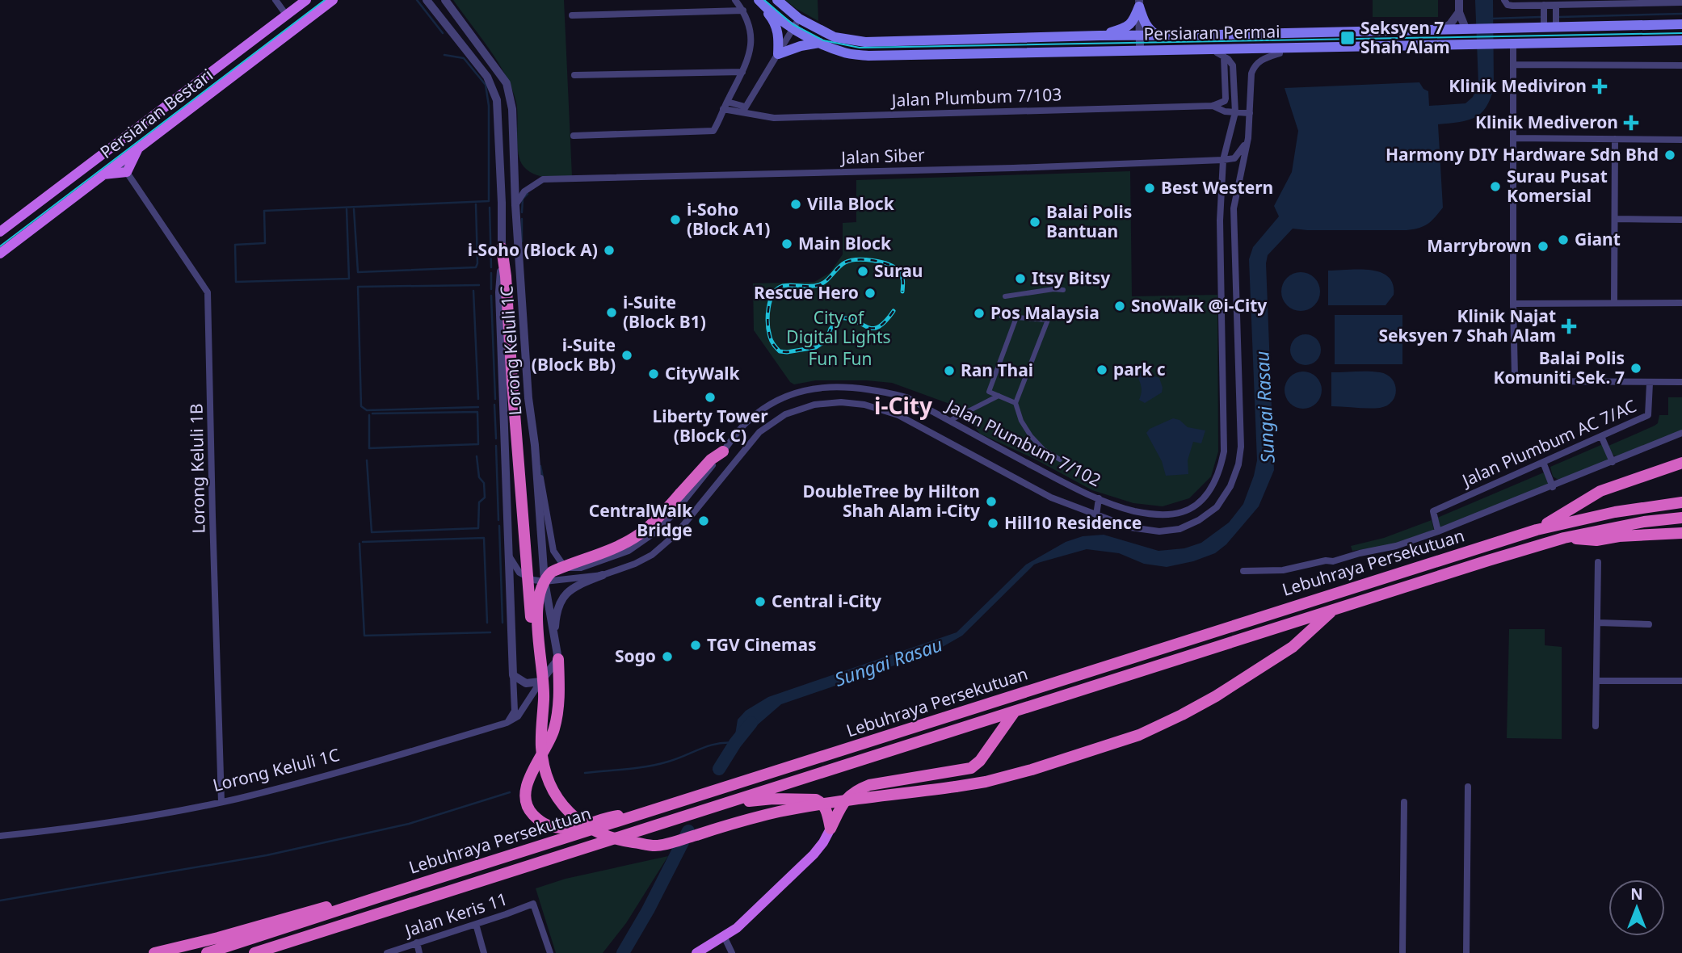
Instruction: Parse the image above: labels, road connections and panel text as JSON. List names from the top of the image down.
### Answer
{
  "streets": {
    "highway": ["Lebuhraya Persekutuan"],
    "main road": ["Persiaran Permai", "Persiaran Bestari"],
    "street": [
      "Jalan Plumbum 7/103",
      "Jalan Siber",
      "Lorong Keluli 1C",
      "Jalan Plumbum 7/102",
      "Jalan Plumbum AC 7/AC",
      "Lorong Keluli 1B",
      "Jalan Keris 11"
    ]
  },
  "crossings": [
    ["Persiaran Permai", "Jalan Plumbum 7/102"],
    ["Jalan Plumbum 7/103", "Jalan Plumbum 7/102"],
    ["Persiaran Bestari", "Lorong Keluli 1B"],
    ["Jalan Siber", "Lorong Keluli 1C"],
    ["Jalan Siber", "Jalan Plumbum 7/102"],
    ["Lorong Keluli 1C", "Jalan Plumbum 7/102"],
    ["Lorong Keluli 1C", "Lorong Keluli 1B"]
  ],
  "districts": ["i-City"],
  "water": ["Sungai Rasau"],
  "parks": ["City of Digital Lights", "Fun Fun"],
  "places": {
    "transit": ["Seksyen 7 Shah Alam"],
    "health": ["Klinik Mediviron", "Klinik Mediveron", "Klinik Najat Seksyen 7 Shah Alam"],
    "other": [
      "Harmony DIY Hardware Sdn Bhd",
      "Surau Pusat Komersial",
      "Best Western",
      "Villa Block",
      "i-Soho (Block A1)",
      "Balai Polis Bantuan",
      "Giant",
      "Main Block",
      "Marrybrown",
      "i-Soho (Block A)",
      "Surau",
      "Itsy Bitsy",
      "Rescue Hero",
      "SnoWalk @i-City",
      "i-Suite (Block B1)",
      "Pos Malaysia",
      "i-Suite (Block Bb)",
      "Balai Polis Komuniti Sek. 7",
      "park c",
      "Ran Thai",
      "CityWalk",
      "Liberty Tower (Block C)",
      "DoubleTree by Hilton Shah Alam i-City",
      "CentralWalk Bridge",
      "Hill10 Residence",
      "Central i-City",
      "TGV Cinemas",
      "Sogo"
    ]
  },
  "north": "top"
}
